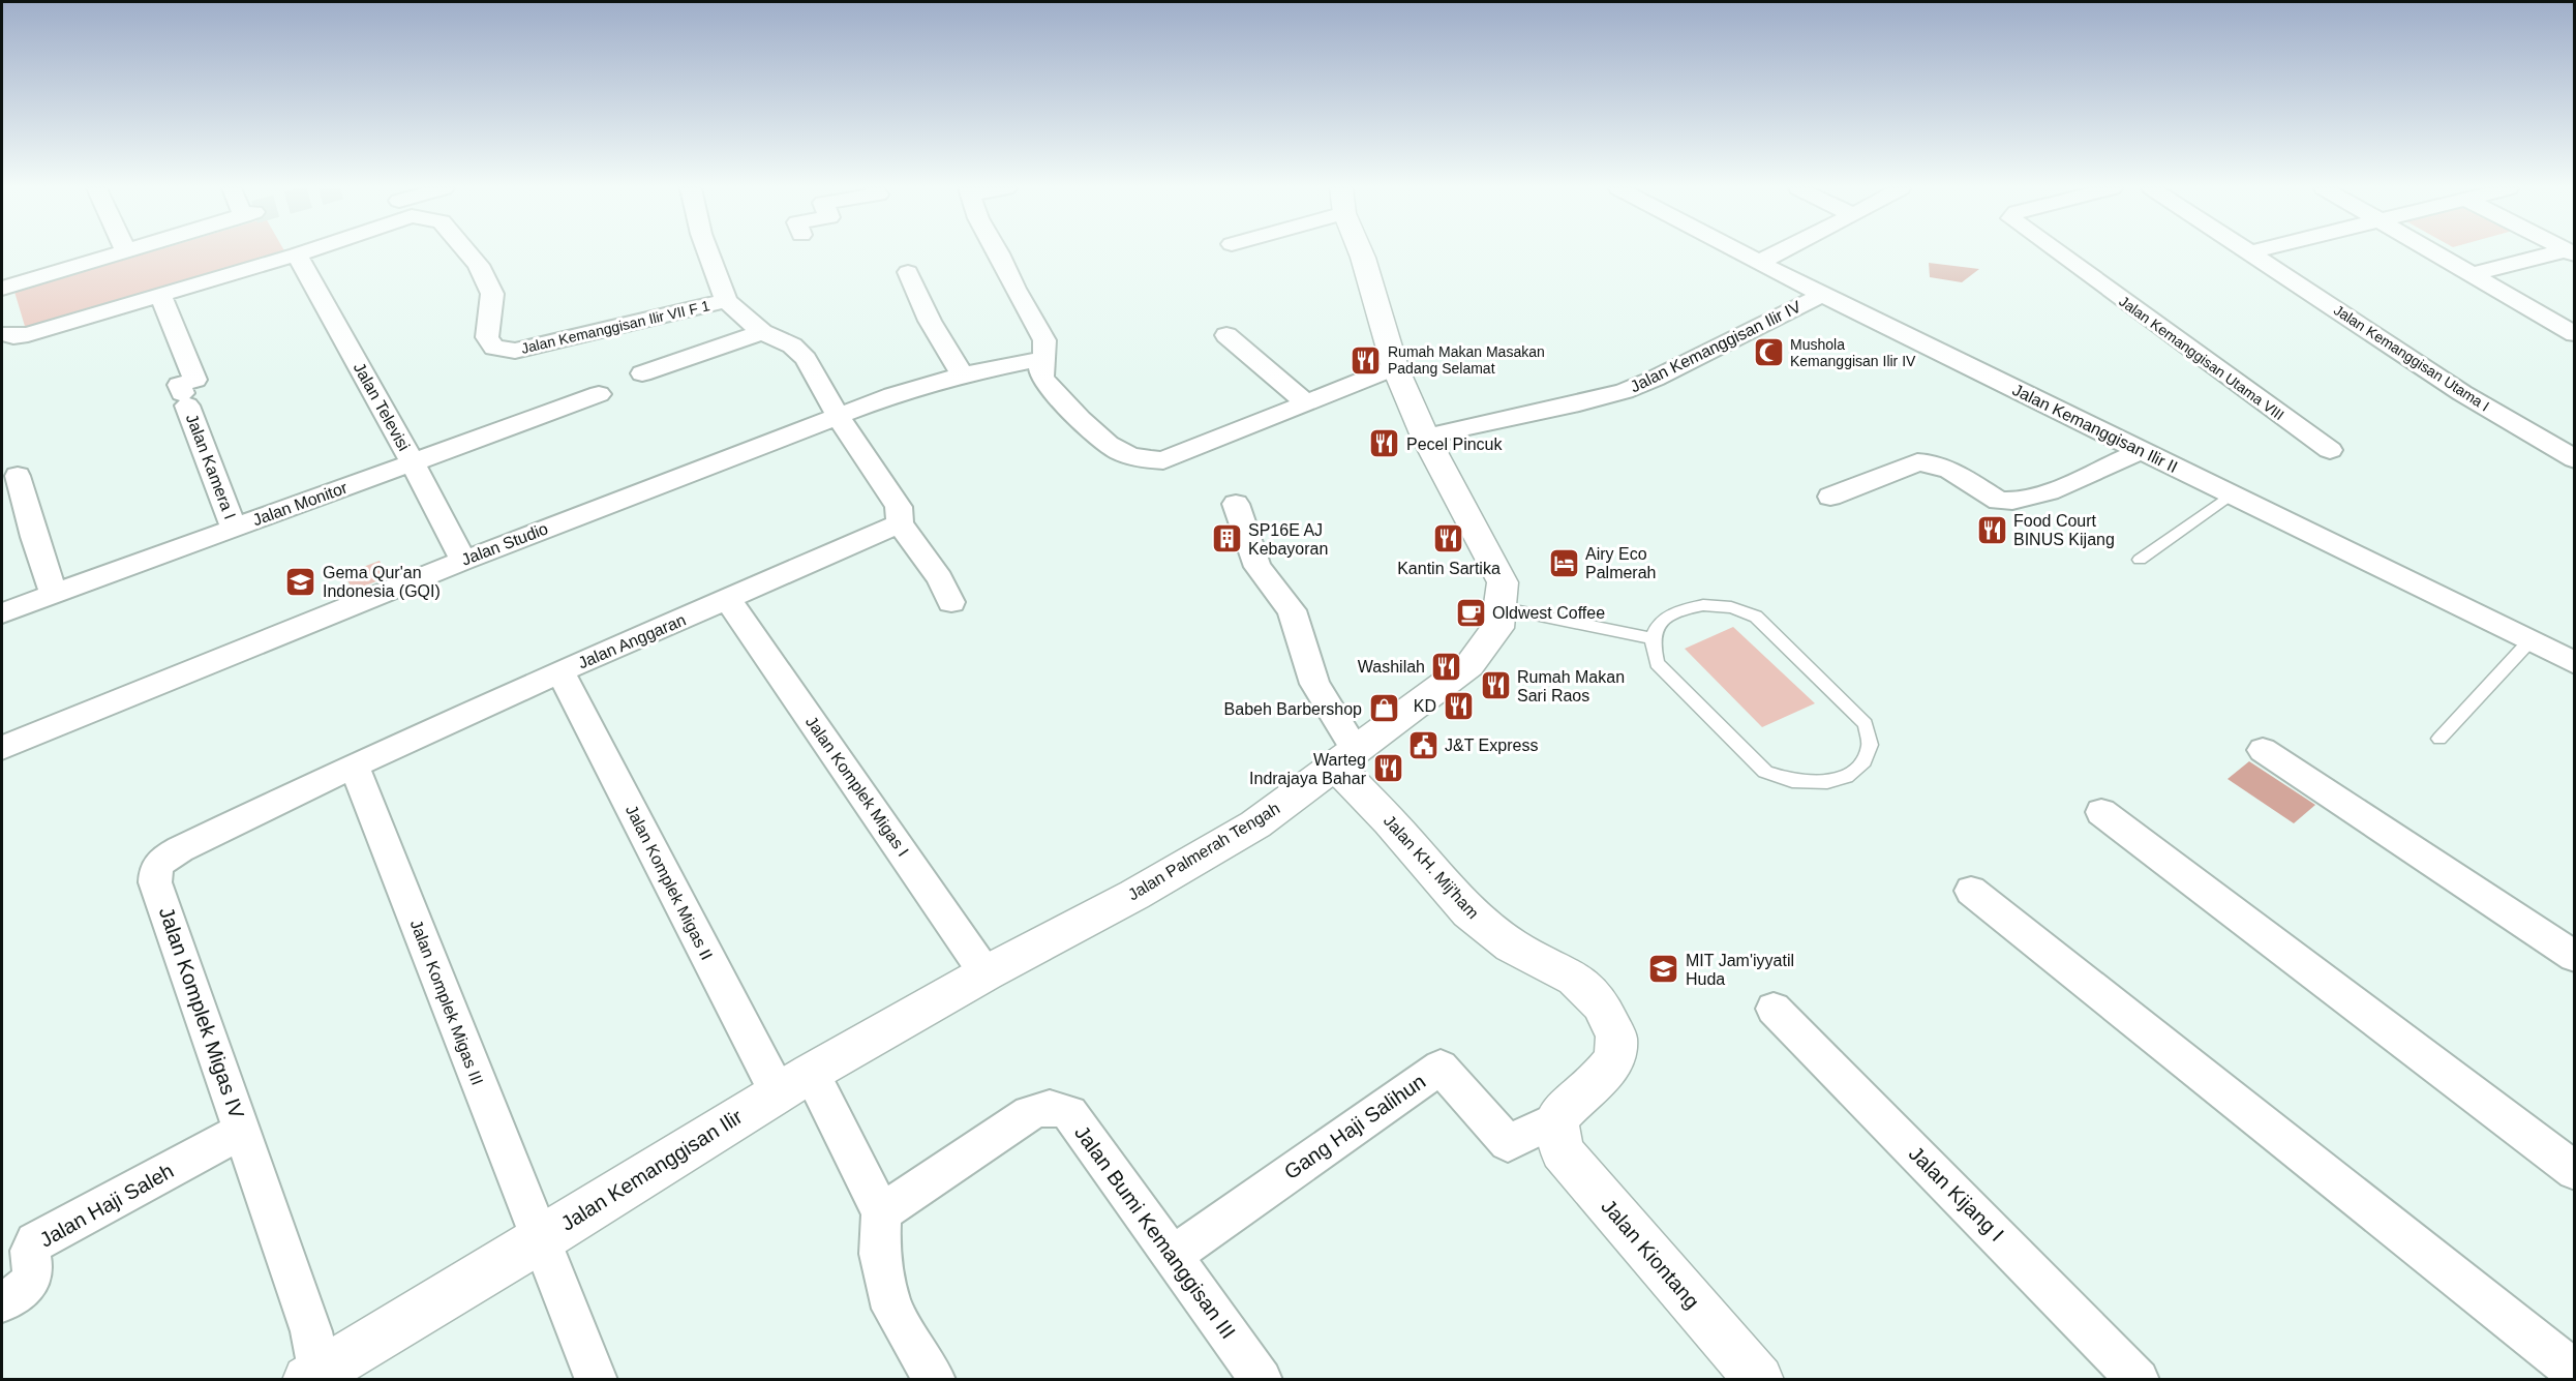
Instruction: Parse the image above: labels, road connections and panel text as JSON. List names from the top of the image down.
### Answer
{
  "streets": {
    "street": [
      "Jalan Kemanggisan Ilir VII F 1",
      "Jalan Kemanggisan Ilir IV",
      "Jalan Kemanggisan Utama VIII",
      "Jalan Kemanggisan Utama I",
      "Jalan Televisi",
      "Jalan Kemanggisan Ilir II",
      "Jalan Kamera I",
      "Jalan Monitor",
      "Jalan Studio",
      "Jalan Anggaran",
      "Jalan Komplek Migas I",
      "Jalan Palmerah Tengah",
      "Jalan KH. Mij'ham",
      "Jalan Komplek Migas II",
      "Jalan Komplek Migas III",
      "Jalan Komplek Migas IV",
      "Gang Haji Salihun",
      "Jalan Kemanggisan Ilir",
      "Jalan Kijang I",
      "Jalan Haji Saleh",
      "Jalan Bumi Kemanggisan III",
      "Jalan Kiontang"
    ]
  },
  "crossings": [
    ["Jalan Kemanggisan Ilir IV", "Jalan Kemanggisan Ilir II"],
    ["Jalan Kemanggisan Ilir IV", "Jalan Palmerah Tengah"],
    ["Jalan Televisi", "Jalan Monitor"],
    ["Jalan Televisi", "Jalan Studio"],
    ["Jalan Kamera I", "Jalan Monitor"],
    ["Jalan Anggaran", "Jalan Komplek Migas I"],
    ["Jalan Anggaran", "Jalan Komplek Migas II"],
    ["Jalan Anggaran", "Jalan Komplek Migas III"],
    ["Jalan Anggaran", "Jalan Komplek Migas IV"],
    ["Jalan Komplek Migas I", "Jalan Palmerah Tengah"],
    ["Jalan Komplek Migas I", "Jalan Kemanggisan Ilir"],
    ["Jalan Palmerah Tengah", "Jalan KH. Mij'ham"],
    ["Jalan Palmerah Tengah", "Jalan Kemanggisan Ilir"],
    ["Jalan KH. Mij'ham", "Gang Haji Salihun"],
    ["Jalan KH. Mij'ham", "Jalan Kiontang"],
    ["Jalan Komplek Migas II", "Jalan Kemanggisan Ilir"],
    ["Jalan Komplek Migas II", "Jalan Bumi Kemanggisan III"],
    ["Jalan Komplek Migas III", "Jalan Komplek Migas IV"],
    ["Jalan Komplek Migas III", "Jalan Kemanggisan Ilir"],
    ["Jalan Komplek Migas IV", "Jalan Kemanggisan Ilir"],
    ["Jalan Komplek Migas IV", "Jalan Haji Saleh"],
    ["Gang Haji Salihun", "Jalan Bumi Kemanggisan III"],
    ["Gang Haji Salihun", "Jalan Kiontang"]
  ],
  "places": {
    "mosque": ["Mushola Kemanggisan Ilir IV"],
    "restaurant": [
      "Rumah Makan Masakan Padang Selamat",
      "Pecel Pincuk",
      "Food Court BINUS Kijang",
      "Kantin Sartika",
      "Washilah",
      "Rumah Makan Sari Raos",
      "KD",
      "Warteg Indrajaya Bahar"
    ],
    "building": ["SP16E AJ Kebayoran"],
    "hotel": ["Airy Eco Palmerah"],
    "school or university": ["Gema Qur'an Indonesia (GQI)", "MIT Jam'iyyatil Huda"],
    "cafe": ["Oldwest Coffee"],
    "shop": ["Babeh Barbershop"],
    "public building": ["J&T Express"]
  }
}
